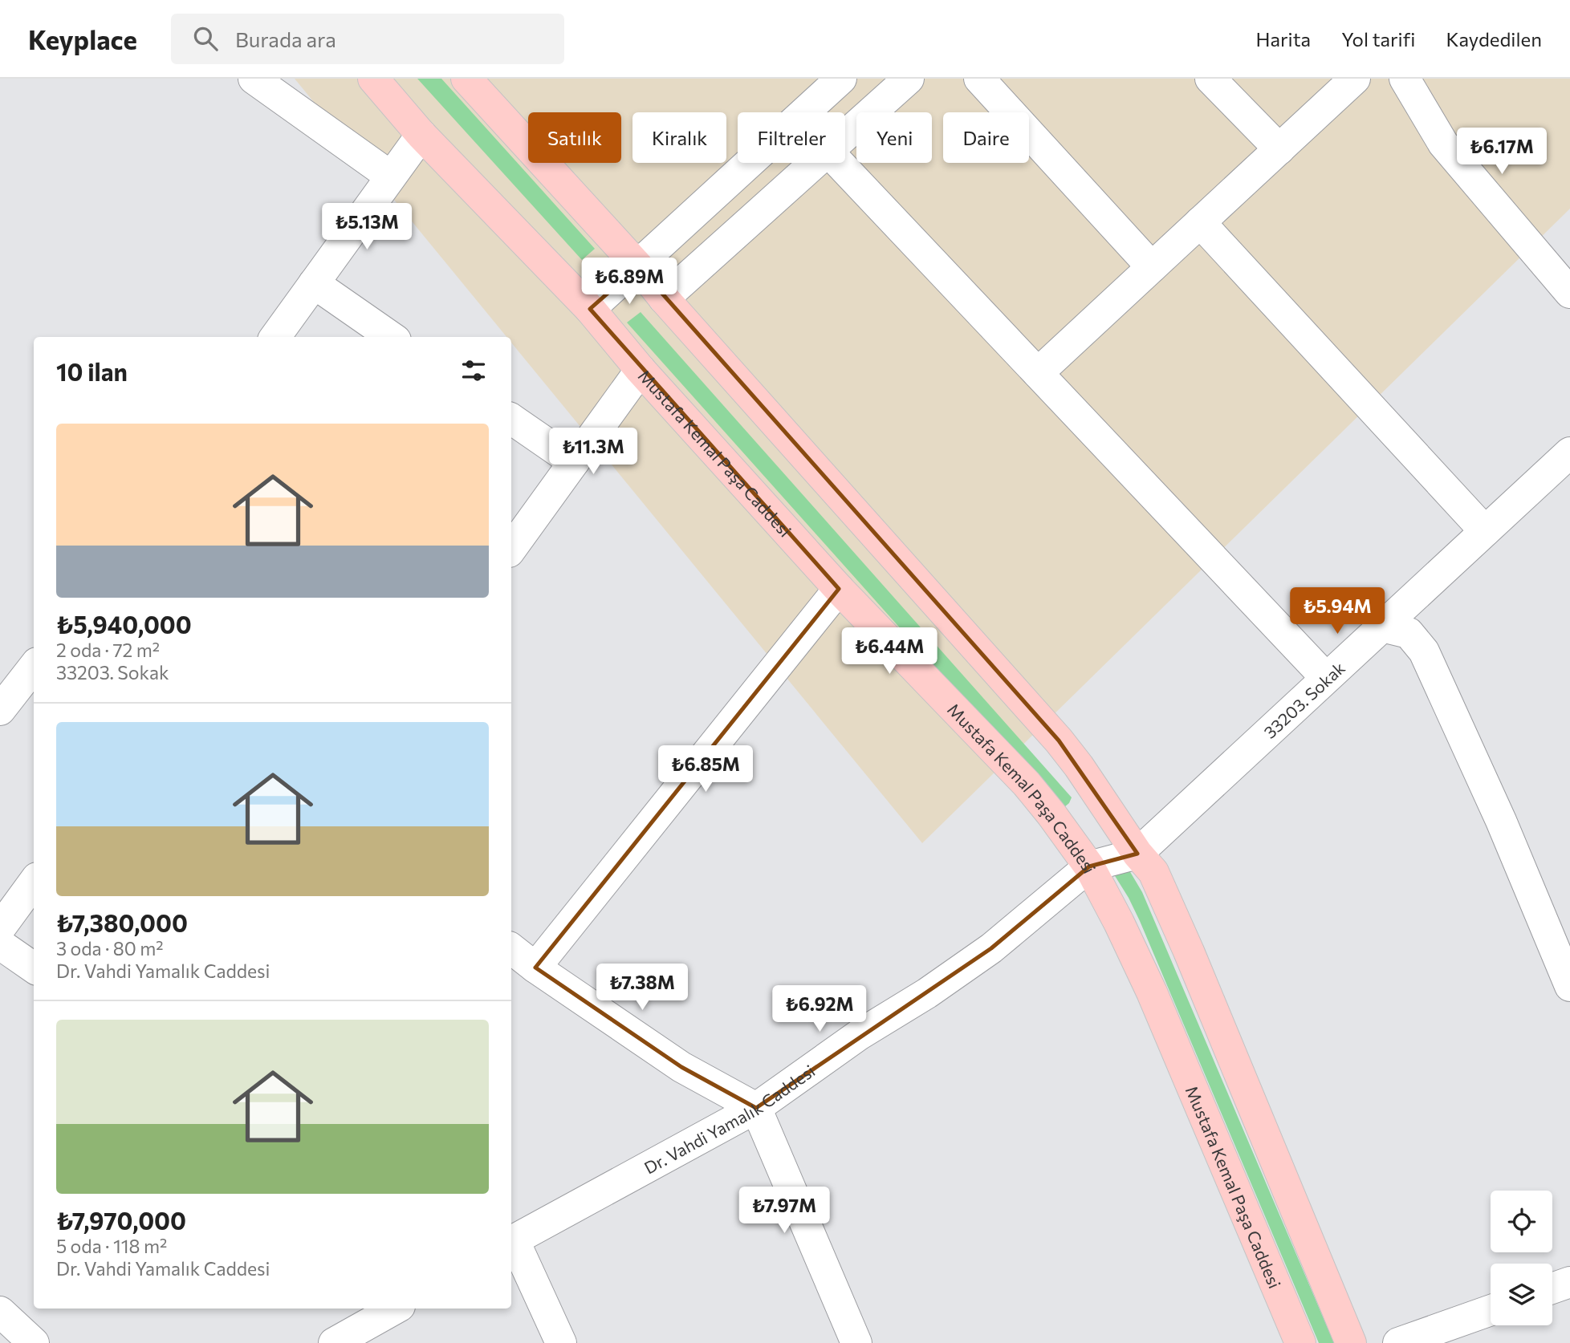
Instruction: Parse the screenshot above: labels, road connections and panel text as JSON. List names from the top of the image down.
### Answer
{
  "streets": {
    "main road": ["Mustafa Kemal Paşa Caddesi"],
    "street": ["33203. Sokak", "Dr. Vahdi Yamalık Caddesi"]
  },
  "crossings": [
    ["Mustafa Kemal Paşa Caddesi", "Dr. Vahdi Yamalık Caddesi"],
    ["33203. Sokak", "Dr. Vahdi Yamalık Caddesi"]
  ],
  "page": {
    "header": "Keyplace",
    "search": "Burada ara",
    "nav": ["Harita", "Yol tarifi", "Kaydedilen"],
    "chip": [
      "Satılık",
      "Kiralık",
      "Filtreler",
      "Yeni",
      "Daire"
    ],
    "price": [
      "₺6.17M",
      "₺5.13M",
      "₺6.89M",
      "₺11.3M",
      "₺5.94M",
      "₺6.44M",
      "₺6.85M",
      "₺7.38M",
      "₺6.92M",
      "₺7.97M"
    ],
    "heading": "10 ilan",
    "list": [
      {
        "name": "₺5,940,000",
        "note": "2 oda · 72 m² · 33203. Sokak"
      },
      {
        "name": "₺7,380,000",
        "note": "3 oda · 80 m² · Dr. Vahdi Yamalık Caddesi"
      },
      {
        "name": "₺7,970,000",
        "note": "5 oda · 118 m² · Dr. Vahdi Yamalık Caddesi"
      }
    ]
  }
}
